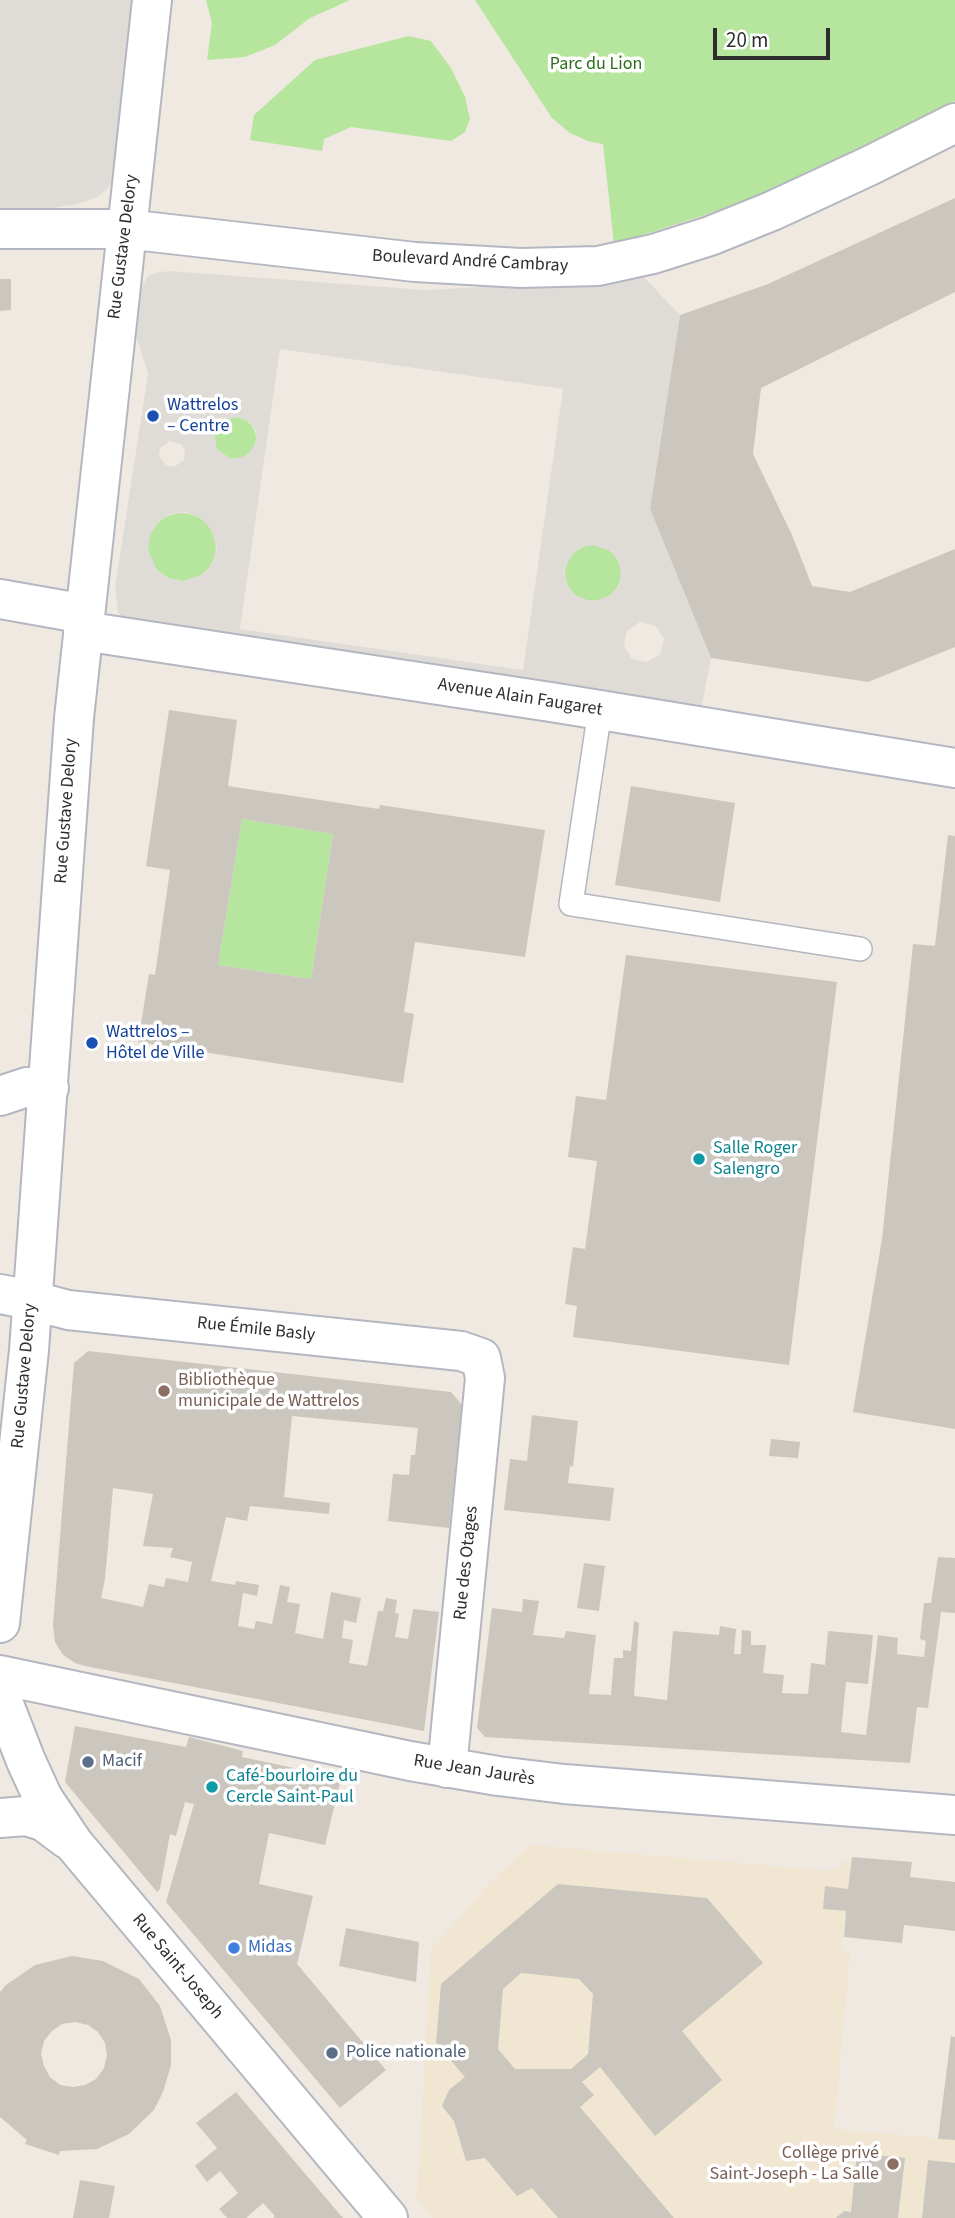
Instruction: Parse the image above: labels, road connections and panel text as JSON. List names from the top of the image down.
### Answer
{
  "streets": {
    "street": [
      "Rue Gustave Delory",
      "Boulevard André Cambray",
      "Avenue Alain Faugaret",
      "Rue Émile Basly",
      "Rue des Otages",
      "Rue Jean Jaurès",
      "Rue Saint-Joseph"
    ]
  },
  "crossings": [
    ["Rue Gustave Delory", "Boulevard André Cambray"],
    ["Rue Gustave Delory", "Avenue Alain Faugaret"],
    ["Rue Gustave Delory", "Rue Émile Basly"],
    ["Rue Émile Basly", "Rue des Otages"],
    ["Rue des Otages", "Rue Jean Jaurès"]
  ],
  "parks": ["Parc du Lion"],
  "places": [
    "Wattrelos – Centre",
    "Wattrelos – Hôtel de Ville",
    "Salle Roger Salengro",
    "Bibliothèque municipale de Wattrelos",
    "Macif",
    "Café-bourloire du Cercle Saint-Paul",
    "Midas",
    "Police nationale",
    "Collège privé Saint-Joseph - La Salle"
  ],
  "scale_bar": "20 m"
}
